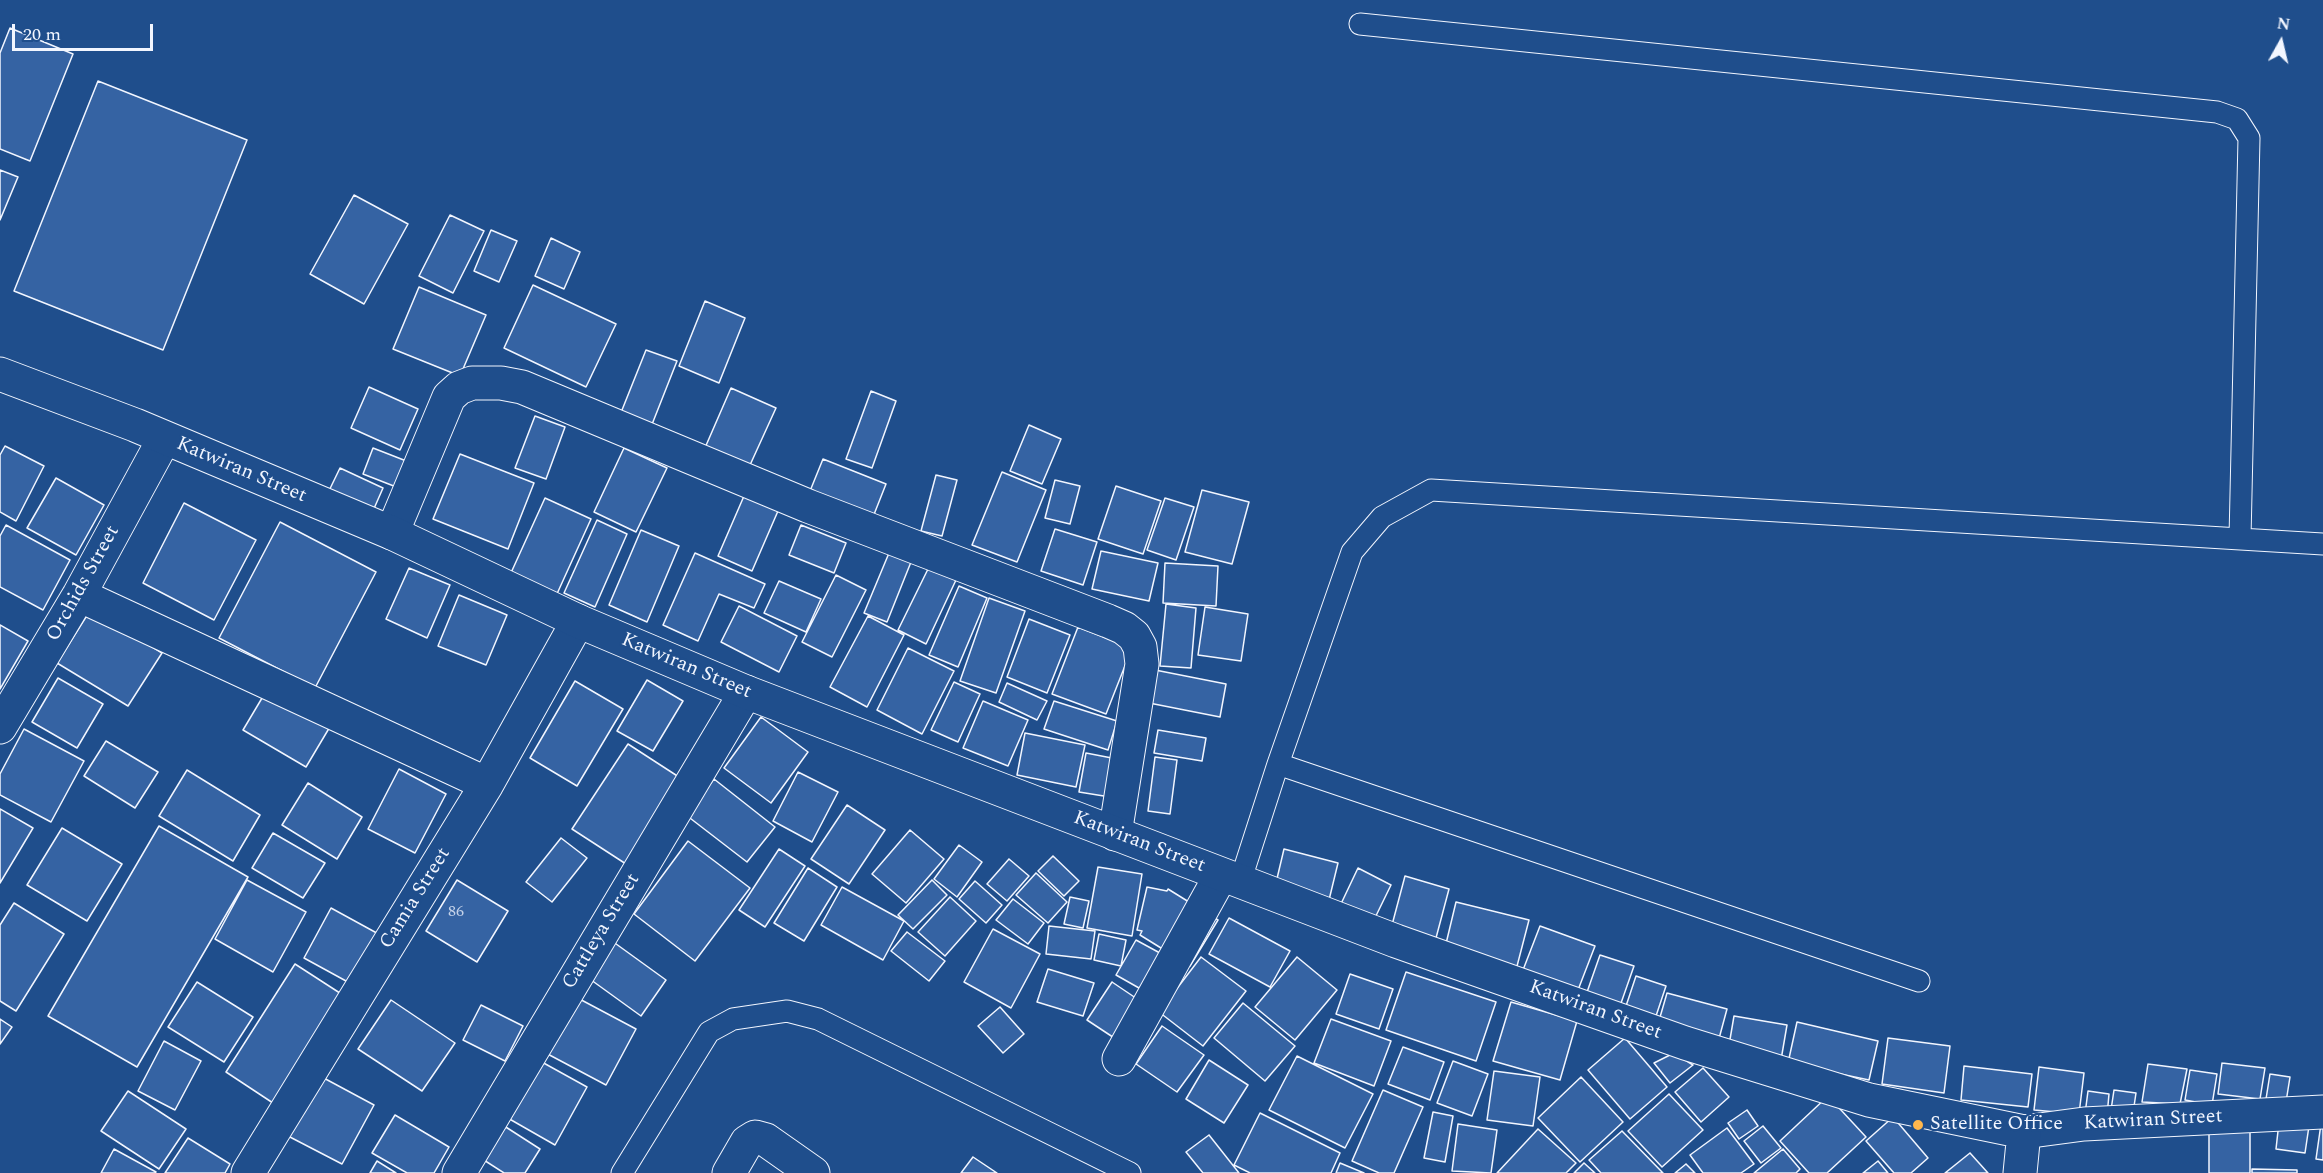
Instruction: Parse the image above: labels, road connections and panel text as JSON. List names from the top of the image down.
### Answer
{
  "streets": {
    "street": [
      "Katwiran Street",
      "Orchids Street",
      "Camia Street",
      "Cattleya Street"
    ]
  },
  "crossings": [
    ["Katwiran Street", "Orchids Street"],
    ["Katwiran Street", "Camia Street"],
    ["Katwiran Street", "Cattleya Street"]
  ],
  "places": ["Satellite Office"],
  "house_numbers": ["86"],
  "scale_bar": "20 m",
  "north": "top"
}
